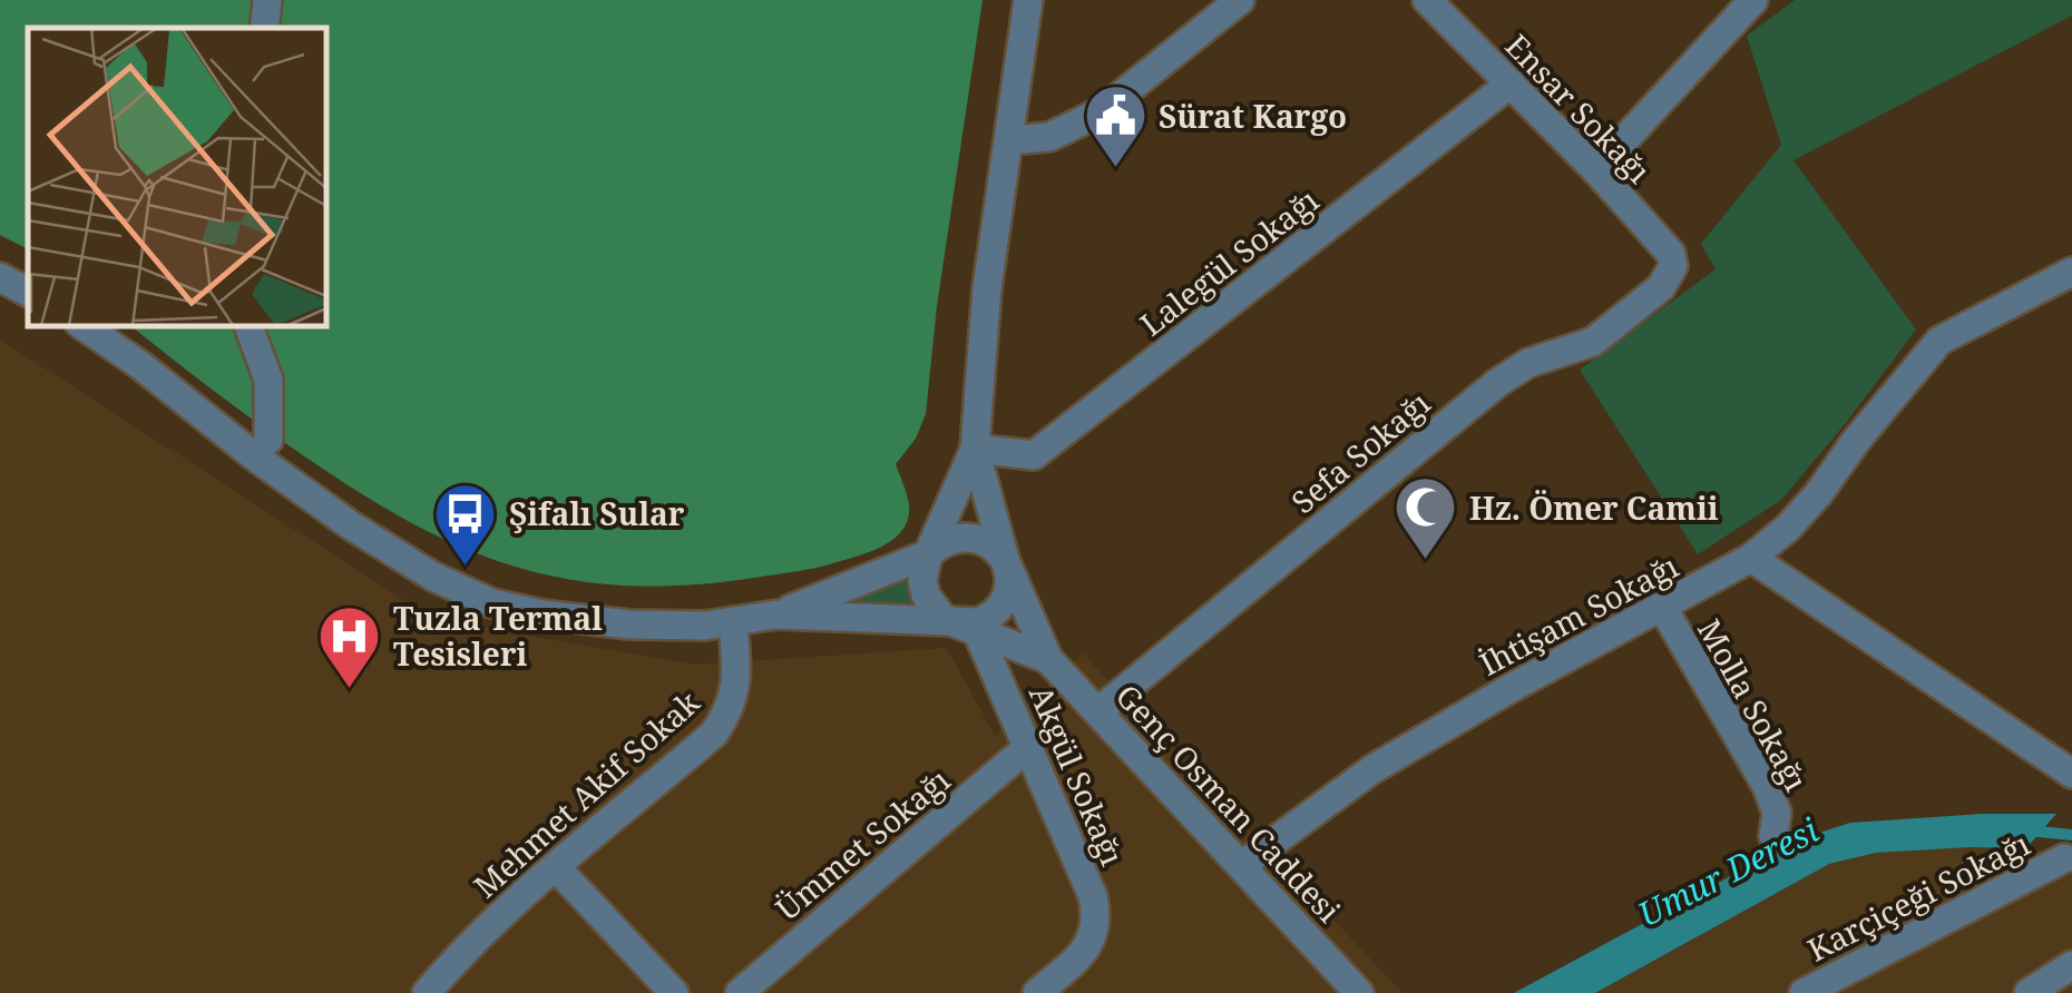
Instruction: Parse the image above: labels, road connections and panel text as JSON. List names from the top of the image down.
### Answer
{
  "streets": {
    "street": [
      "Ensar Sokağı",
      "Lalegül Sokağı",
      "Sefa Sokağı",
      "İhtişam Sokağı",
      "Molla Sokağı",
      "Akgül Sokağı",
      "Mehmet Akif Sokak",
      "Genç Osman Caddesi",
      "Ümmet Sokağı",
      "Karçiçeği Sokağı"
    ]
  },
  "crossings": [
    ["Ensar Sokağı", "Lalegül Sokağı"],
    ["Ensar Sokağı", "Sefa Sokağı"],
    ["Lalegül Sokağı", "Genç Osman Caddesi"],
    ["Sefa Sokağı", "Genç Osman Caddesi"],
    ["İhtişam Sokağı", "Molla Sokağı"],
    ["İhtişam Sokağı", "Genç Osman Caddesi"],
    ["Akgül Sokağı", "Genç Osman Caddesi"],
    ["Akgül Sokağı", "Ümmet Sokağı"]
  ],
  "water": ["Umur Deresi"],
  "places": {
    "public building": ["Sürat Kargo"],
    "mosque": ["Hz. Ömer Camii"],
    "bus stop": ["Şifalı Sular"],
    "hospital": ["Tuzla Termal Tesisleri"]
  }
}
